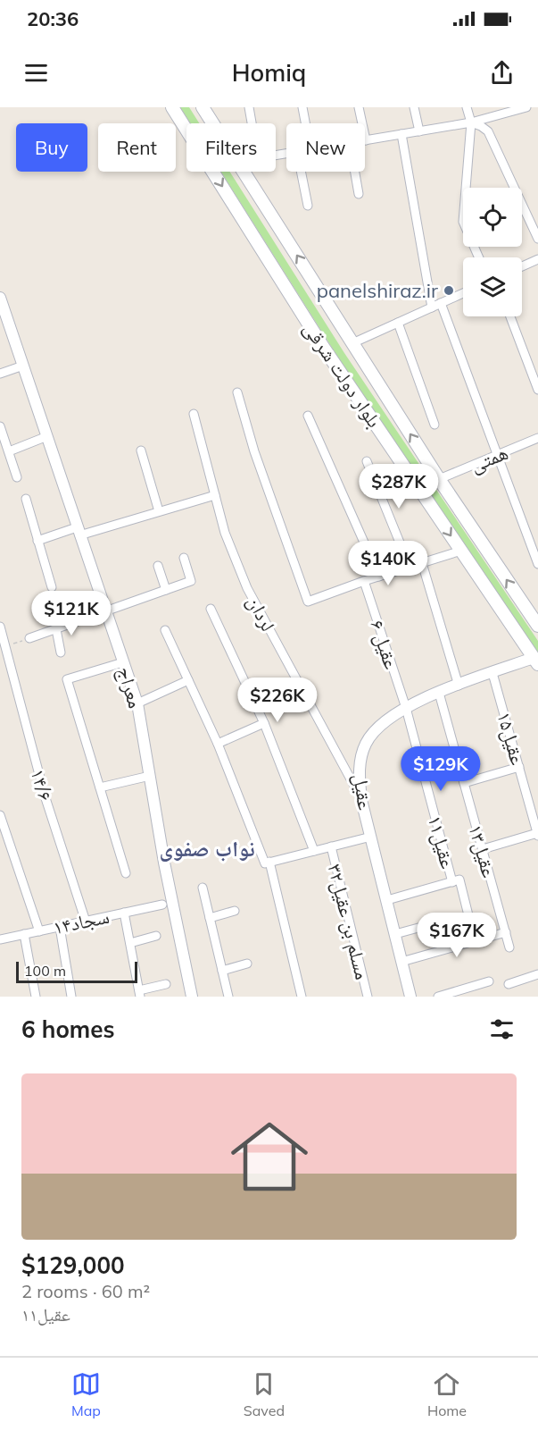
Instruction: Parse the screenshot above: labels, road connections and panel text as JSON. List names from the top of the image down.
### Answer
{
  "streets": {
    "main road": ["بلوار دولت شرقی"],
    "street": [
      "همتی",
      "لردان",
      "عقیل ۶",
      "معراج",
      "عقیل۱۵",
      "۱۴/۶",
      "عقیل",
      "عقیل۱۱",
      "عقیل۱۳",
      "۱۴سجاد",
      "مسلم بن عقیل۳۲"
    ]
  },
  "crossings": [
    ["بلوار دولت شرقی", "همتی"],
    ["بلوار دولت شرقی", "عقیل"],
    ["لردان", "عقیل"],
    ["عقیل ۶", "عقیل"],
    ["عقیل ۶", "عقیل۱۱"],
    ["عقیل۱۵", "عقیل"],
    ["۱۴/۶", "۱۴سجاد"],
    ["عقیل", "عقیل۱۱"],
    ["عقیل", "عقیل۱۳"]
  ],
  "districts": ["نواب صفوی"],
  "places": ["panelshiraz.ir"],
  "scale_bar": "100 m",
  "page": {
    "status": "20:36",
    "header": "Homiq",
    "chip": [
      "Buy",
      "Rent",
      "Filters",
      "New"
    ],
    "price": [
      "$287K",
      "$140K",
      "$121K",
      "$226K",
      "$129K",
      "$167K"
    ],
    "scale": "100 m",
    "heading": "6 homes",
    "list": [
      {
        "name": "$129,000",
        "note": "2 rooms · 60 m² · عقیل۱۱"
      }
    ],
    "tabs": ["Map", "Saved", "Home"]
  }
}
